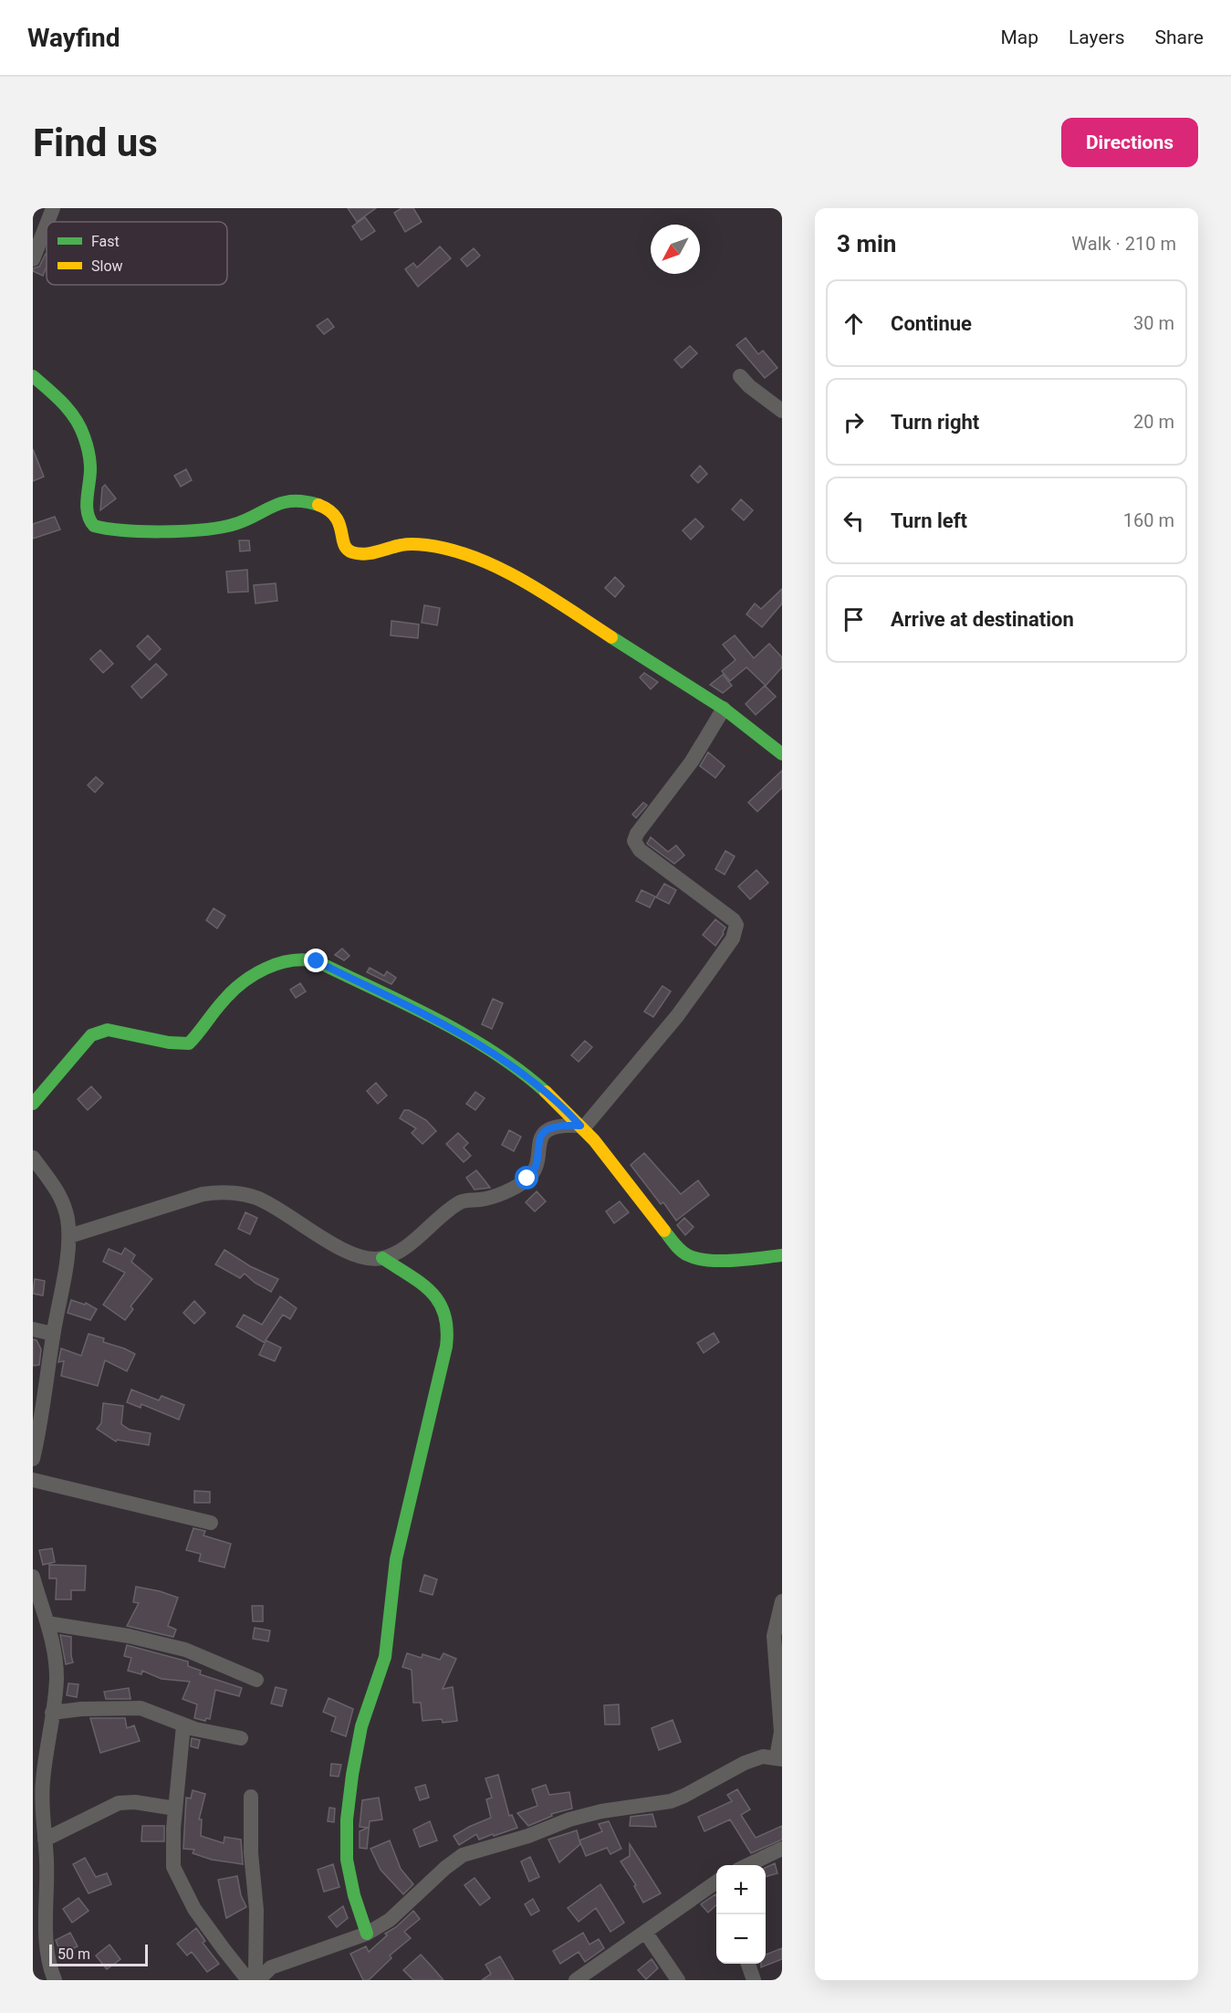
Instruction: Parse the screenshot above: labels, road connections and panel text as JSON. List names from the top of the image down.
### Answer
{
  "legend": ["Fast", "Slow"],
  "scale_bar": "50 m",
  "north": "bottom left",
  "page": {
    "header": "Wayfind",
    "nav": ["Map", "Layers", "Share"],
    "buttons": "Directions",
    "title": "Find us",
    "heading": ["3 min", "Walk · 210 m"],
    "list": [
      ["Continue", "30 m"],
      ["Turn right", "20 m"],
      ["Turn left", "160 m"],
      "Arrive at destination"
    ],
    "map_buttons": ["+", "−"],
    "scale": "50 m"
  }
}
